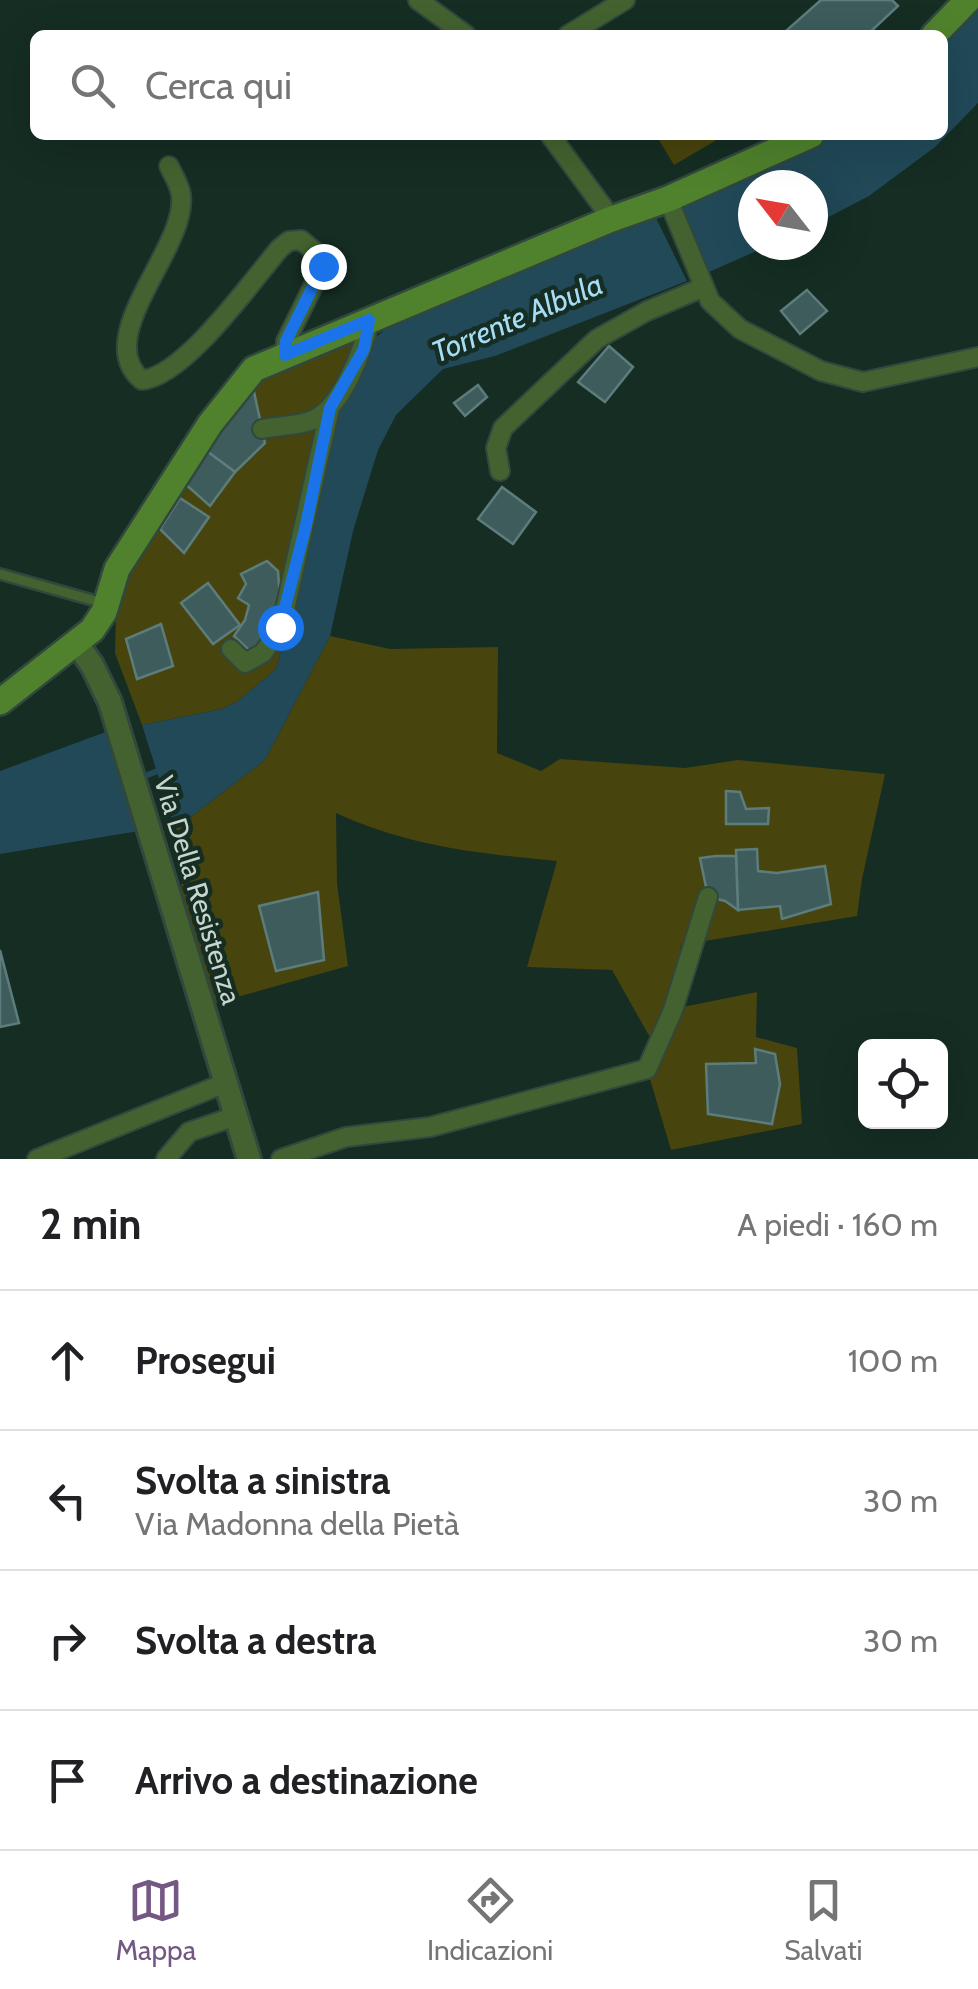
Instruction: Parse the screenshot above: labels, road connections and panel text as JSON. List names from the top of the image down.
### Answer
{
  "streets": {
    "street": ["Via Della Resistenza"]
  },
  "water": ["Torrente Albula"],
  "north": "top left",
  "page": {
    "search": "Cerca qui",
    "heading": ["2 min", "A piedi · 160 m"],
    "list": [
      ["Prosegui", "100 m"],
      ["Svolta a sinistra", "Via Madonna della Pietà", "30 m"],
      ["Svolta a destra", "30 m"],
      "Arrivo a destinazione"
    ],
    "nav": ["Mappa", "Indicazioni", "Salvati"]
  }
}
